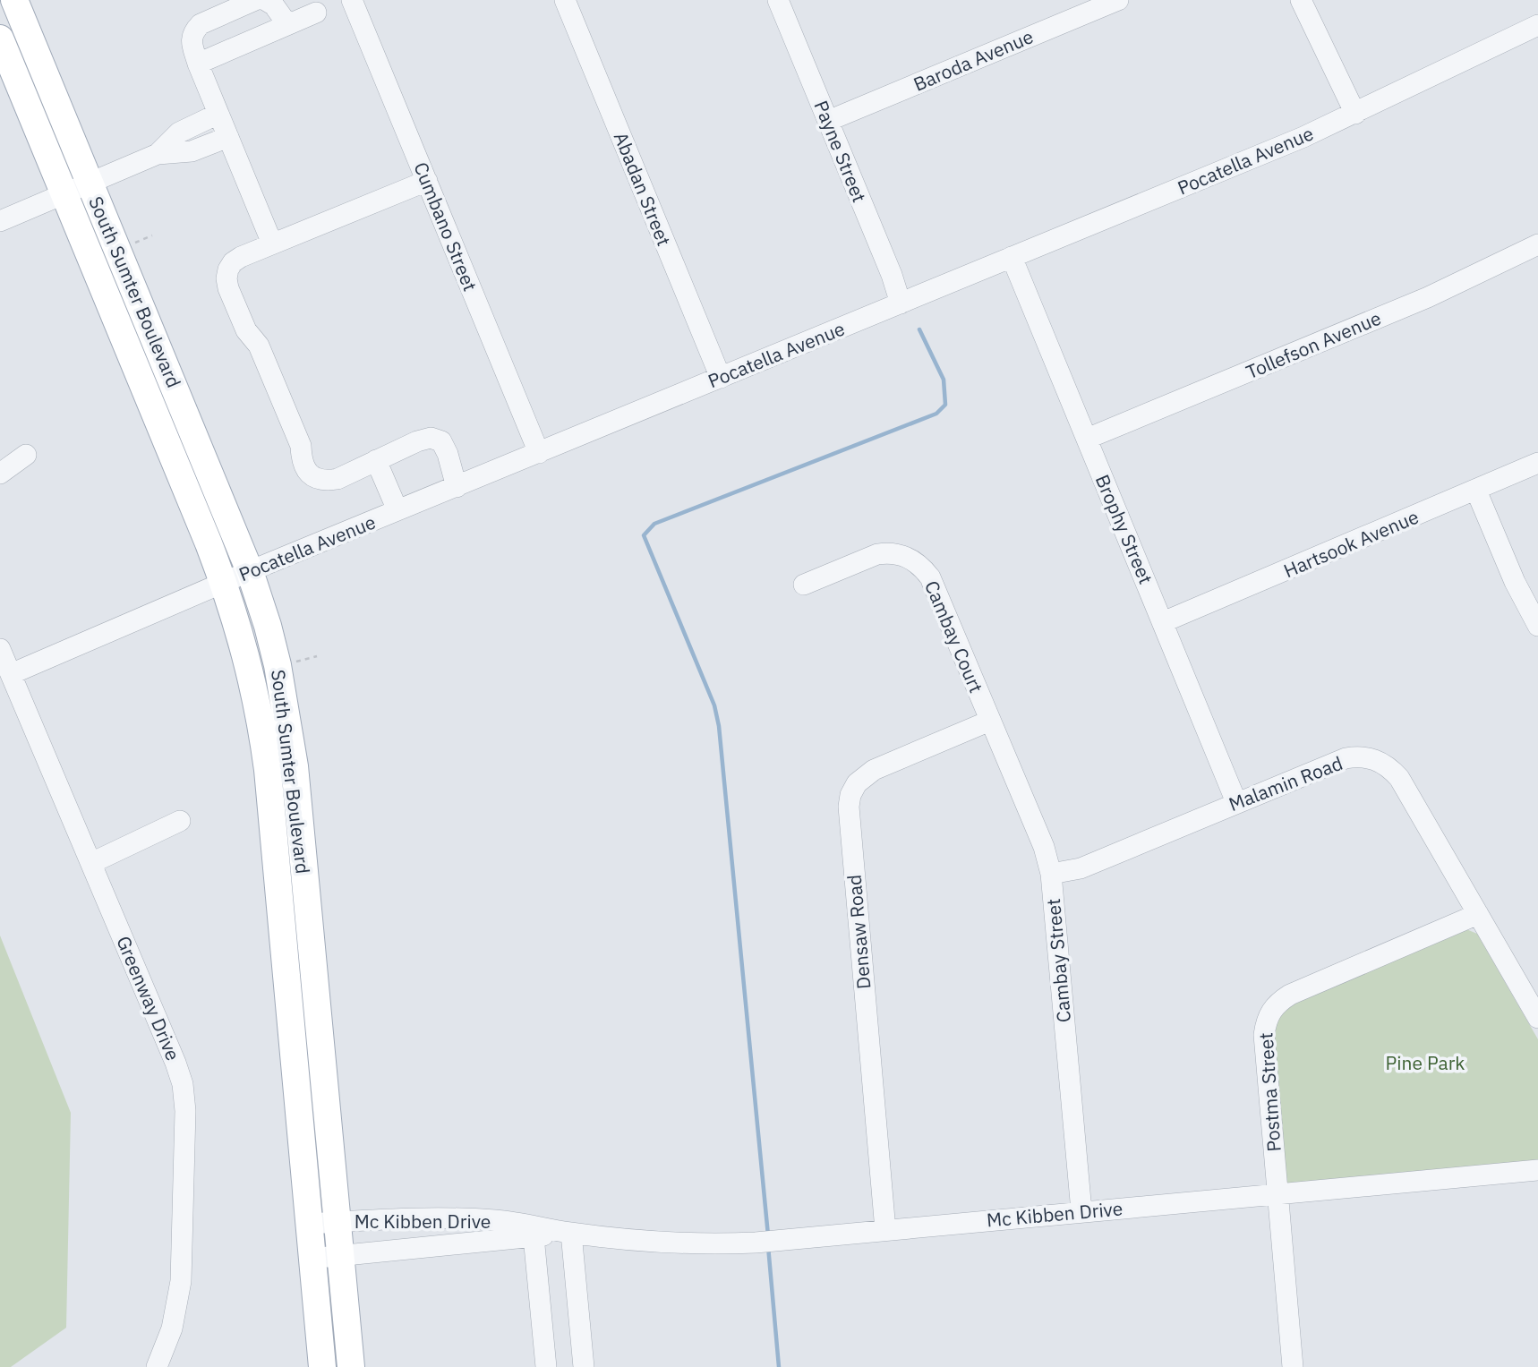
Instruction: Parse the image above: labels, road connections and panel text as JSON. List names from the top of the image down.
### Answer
{
  "streets": {
    "main road": ["South Sumter Boulevard"],
    "street": [
      "Baroda Avenue",
      "Payne Street",
      "Pocatella Avenue",
      "Abadan Street",
      "Cumbano Street",
      "Tollefson Avenue",
      "Brophy Street",
      "Hartsook Avenue",
      "Cambay Court",
      "Malamin Road",
      "Densaw Road",
      "Cambay Street",
      "Greenway Drive",
      "Postma Street",
      "Mc Kibben Drive"
    ]
  },
  "crossings": [
    ["Baroda Avenue", "Payne Street"],
    ["Payne Street", "Pocatella Avenue"],
    ["Pocatella Avenue", "Abadan Street"],
    ["Pocatella Avenue", "Cumbano Street"],
    ["Pocatella Avenue", "South Sumter Boulevard"],
    ["Pocatella Avenue", "Brophy Street"],
    ["Pocatella Avenue", "Greenway Drive"],
    ["South Sumter Boulevard", "Mc Kibben Drive"],
    ["Tollefson Avenue", "Brophy Street"],
    ["Brophy Street", "Hartsook Avenue"],
    ["Brophy Street", "Malamin Road"],
    ["Cambay Court", "Densaw Road"],
    ["Cambay Court", "Cambay Street"],
    ["Malamin Road", "Cambay Street"],
    ["Malamin Road", "Postma Street"],
    ["Densaw Road", "Cambay Street"],
    ["Densaw Road", "Mc Kibben Drive"],
    ["Cambay Street", "Mc Kibben Drive"],
    ["Postma Street", "Mc Kibben Drive"]
  ],
  "parks": ["Pine Park"]
}
